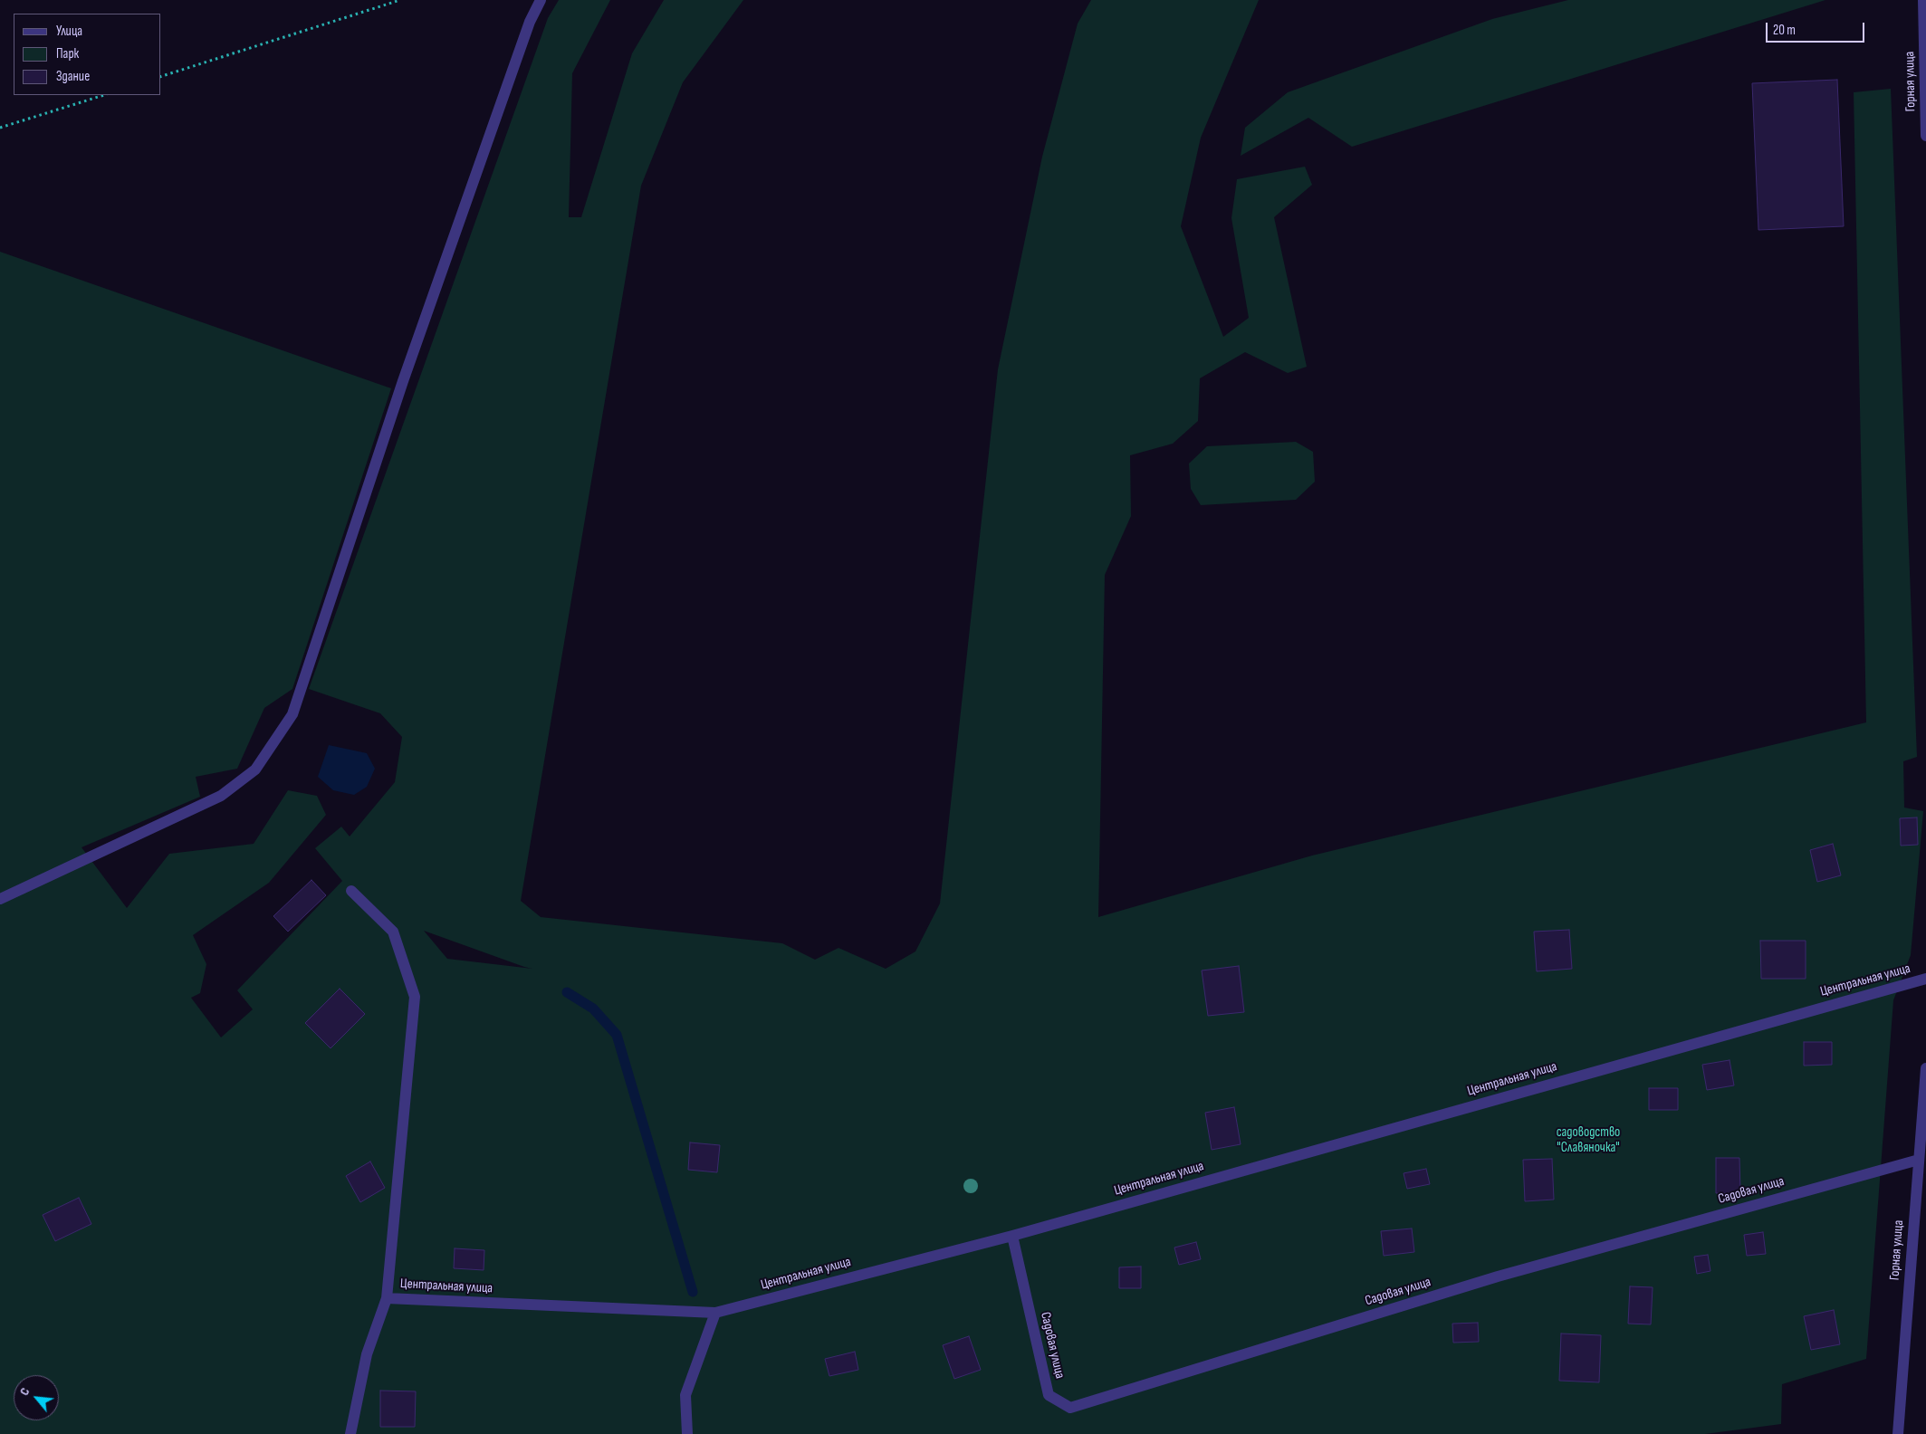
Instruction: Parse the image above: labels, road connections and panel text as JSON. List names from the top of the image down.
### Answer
{
  "streets": {
    "street": ["Горная улица", "Центральная улица", "Садовая улица"]
  },
  "crossings": [
    ["Горная улица", "Садовая улица"],
    ["Центральная улица", "Садовая улица"]
  ],
  "parks": ["садоводство \"Славяночка\""],
  "legend": ["Улица", "Парк", "Здание"],
  "scale_bar": "20 m",
  "north": "top left"
}
